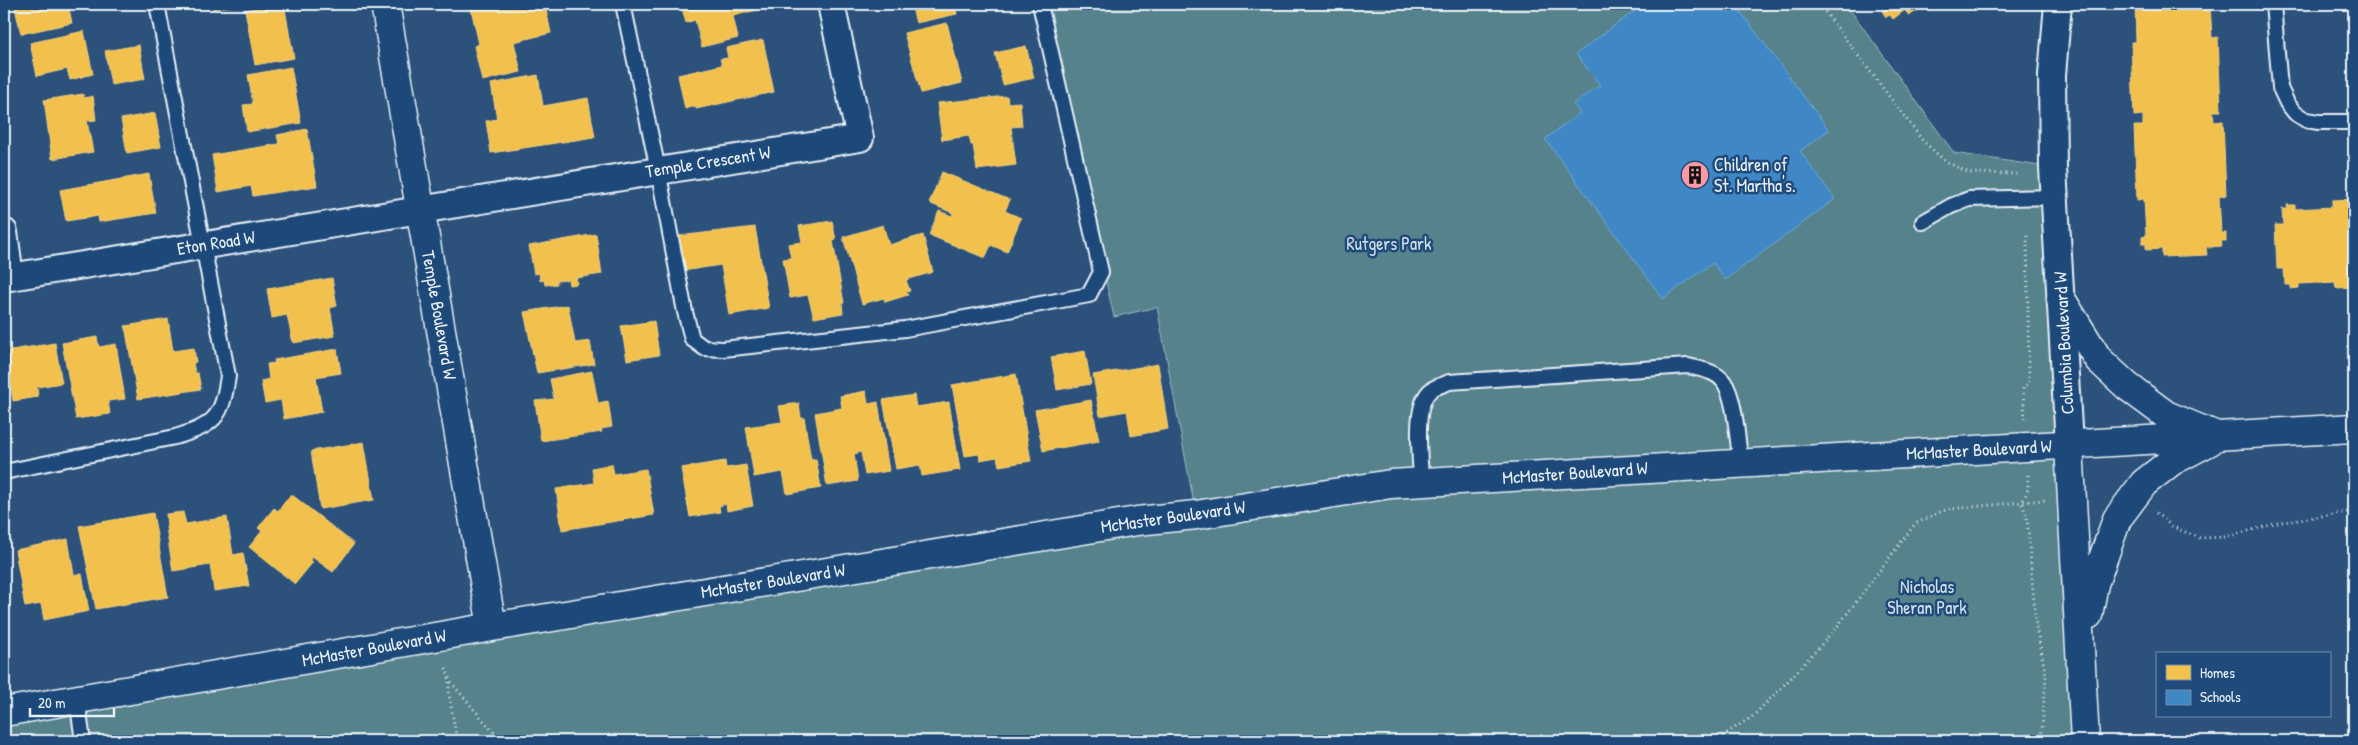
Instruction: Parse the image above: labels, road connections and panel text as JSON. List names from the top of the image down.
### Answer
{
  "streets": {
    "street": [
      "Temple Crescent W",
      "Eton Road W",
      "Temple Boulevard W",
      "Columbia Boulevard W",
      "McMaster Boulevard W"
    ]
  },
  "crossings": [
    ["Temple Crescent W", "Eton Road W"],
    ["Temple Crescent W", "Temple Boulevard W"],
    ["Eton Road W", "Temple Boulevard W"],
    ["Temple Boulevard W", "McMaster Boulevard W"],
    ["Columbia Boulevard W", "McMaster Boulevard W"]
  ],
  "parks": ["Rutgers Park", "Nicholas Sheran Park"],
  "places": {
    "building": ["Children of St. Martha's."]
  },
  "legend": ["Homes", "Schools"],
  "scale_bar": "20 m"
}
